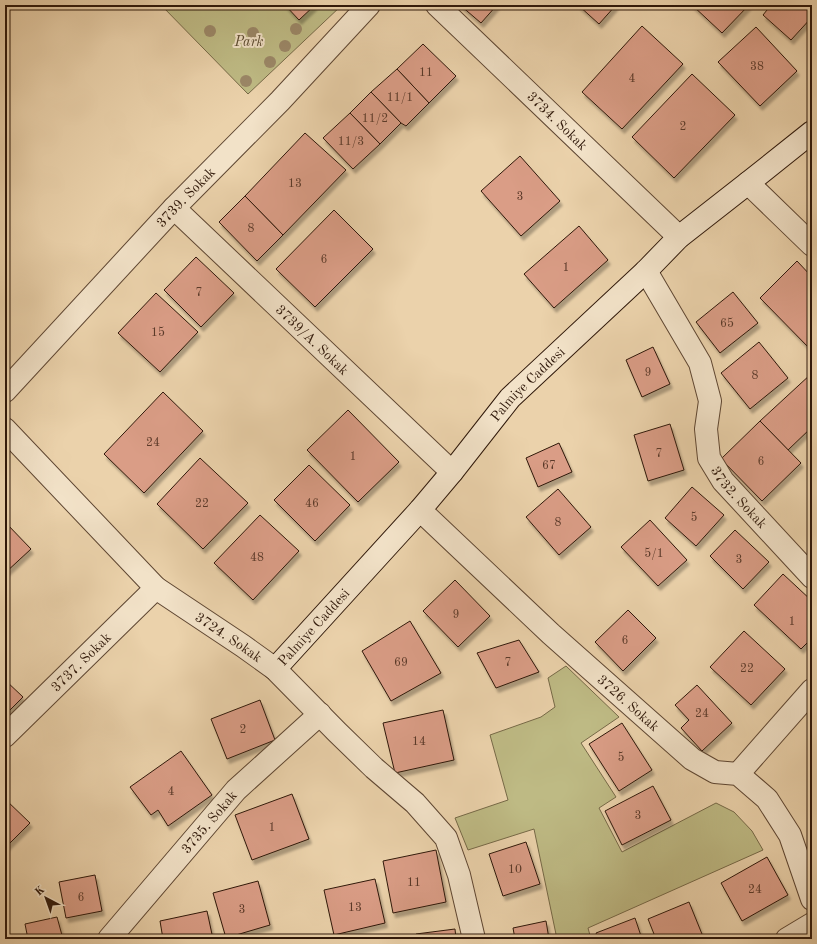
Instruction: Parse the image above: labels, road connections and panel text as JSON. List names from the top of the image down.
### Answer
{
  "streets": {
    "street": [
      "3734. Sokak",
      "3739. Sokak",
      "3739/A. Sokak",
      "Palmiye Caddesi",
      "3732. Sokak",
      "3724. Sokak",
      "3737. Sokak",
      "3726. Sokak",
      "3735. Sokak"
    ]
  },
  "crossings": [
    ["3734. Sokak", "Palmiye Caddesi"],
    ["3739. Sokak", "3739/A. Sokak"],
    ["3739/A. Sokak", "Palmiye Caddesi"],
    ["Palmiye Caddesi", "3732. Sokak"],
    ["Palmiye Caddesi", "3724. Sokak"],
    ["Palmiye Caddesi", "3726. Sokak"],
    ["3724. Sokak", "3737. Sokak"],
    ["3724. Sokak", "3735. Sokak"]
  ],
  "parks": ["Park"],
  "house_numbers": [
    "38",
    "11",
    "4",
    "11/1",
    "11/2",
    "2",
    "11/3",
    "13",
    "3",
    "8",
    "6",
    "1",
    "7",
    "65",
    "15",
    "9",
    "8",
    "24",
    "7",
    "1",
    "6",
    "67",
    "22",
    "46",
    "5",
    "8",
    "5/1",
    "48",
    "3",
    "9",
    "1",
    "6",
    "69",
    "7",
    "22",
    "24",
    "2",
    "14",
    "5",
    "4",
    "3",
    "1",
    "10",
    "11",
    "24",
    "6",
    "13",
    "3"
  ],
  "north": "top left"
}
